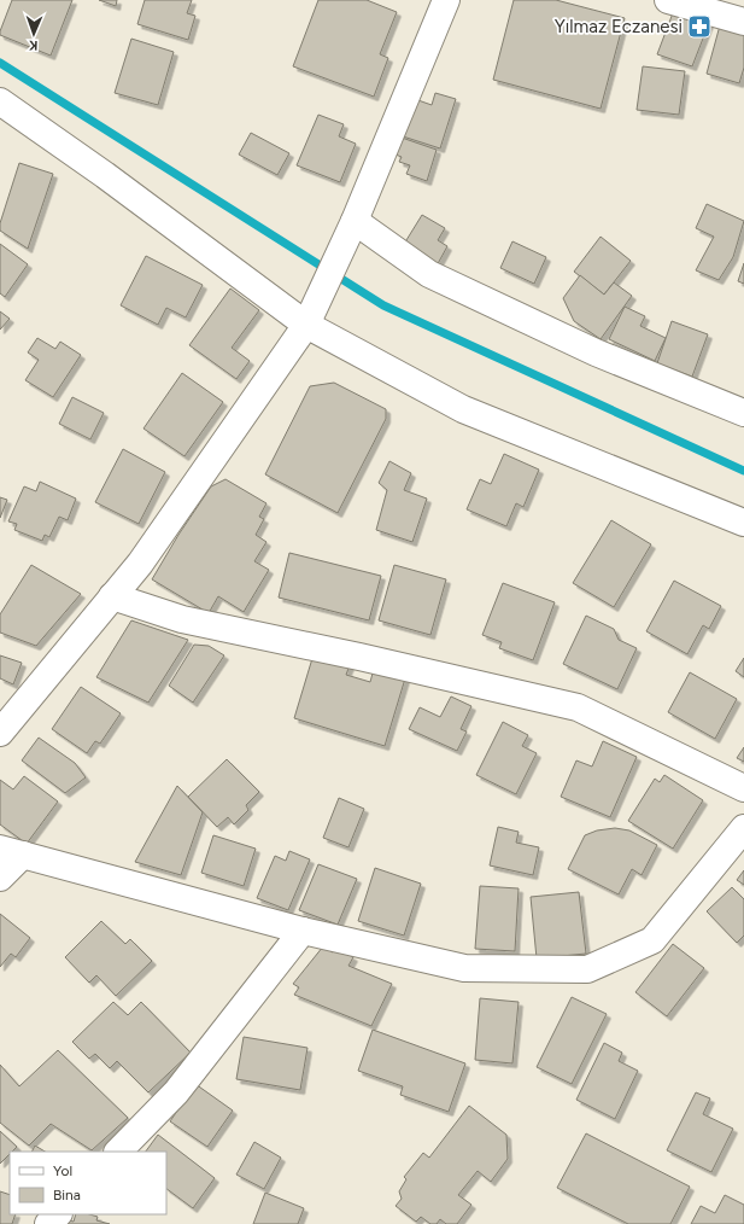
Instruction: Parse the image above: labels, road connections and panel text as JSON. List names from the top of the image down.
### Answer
{
  "places": {
    "pharmacy": ["Yılmaz Eczanesi"]
  },
  "legend": ["Yol", "Bina"],
  "north": "bottom"
}
